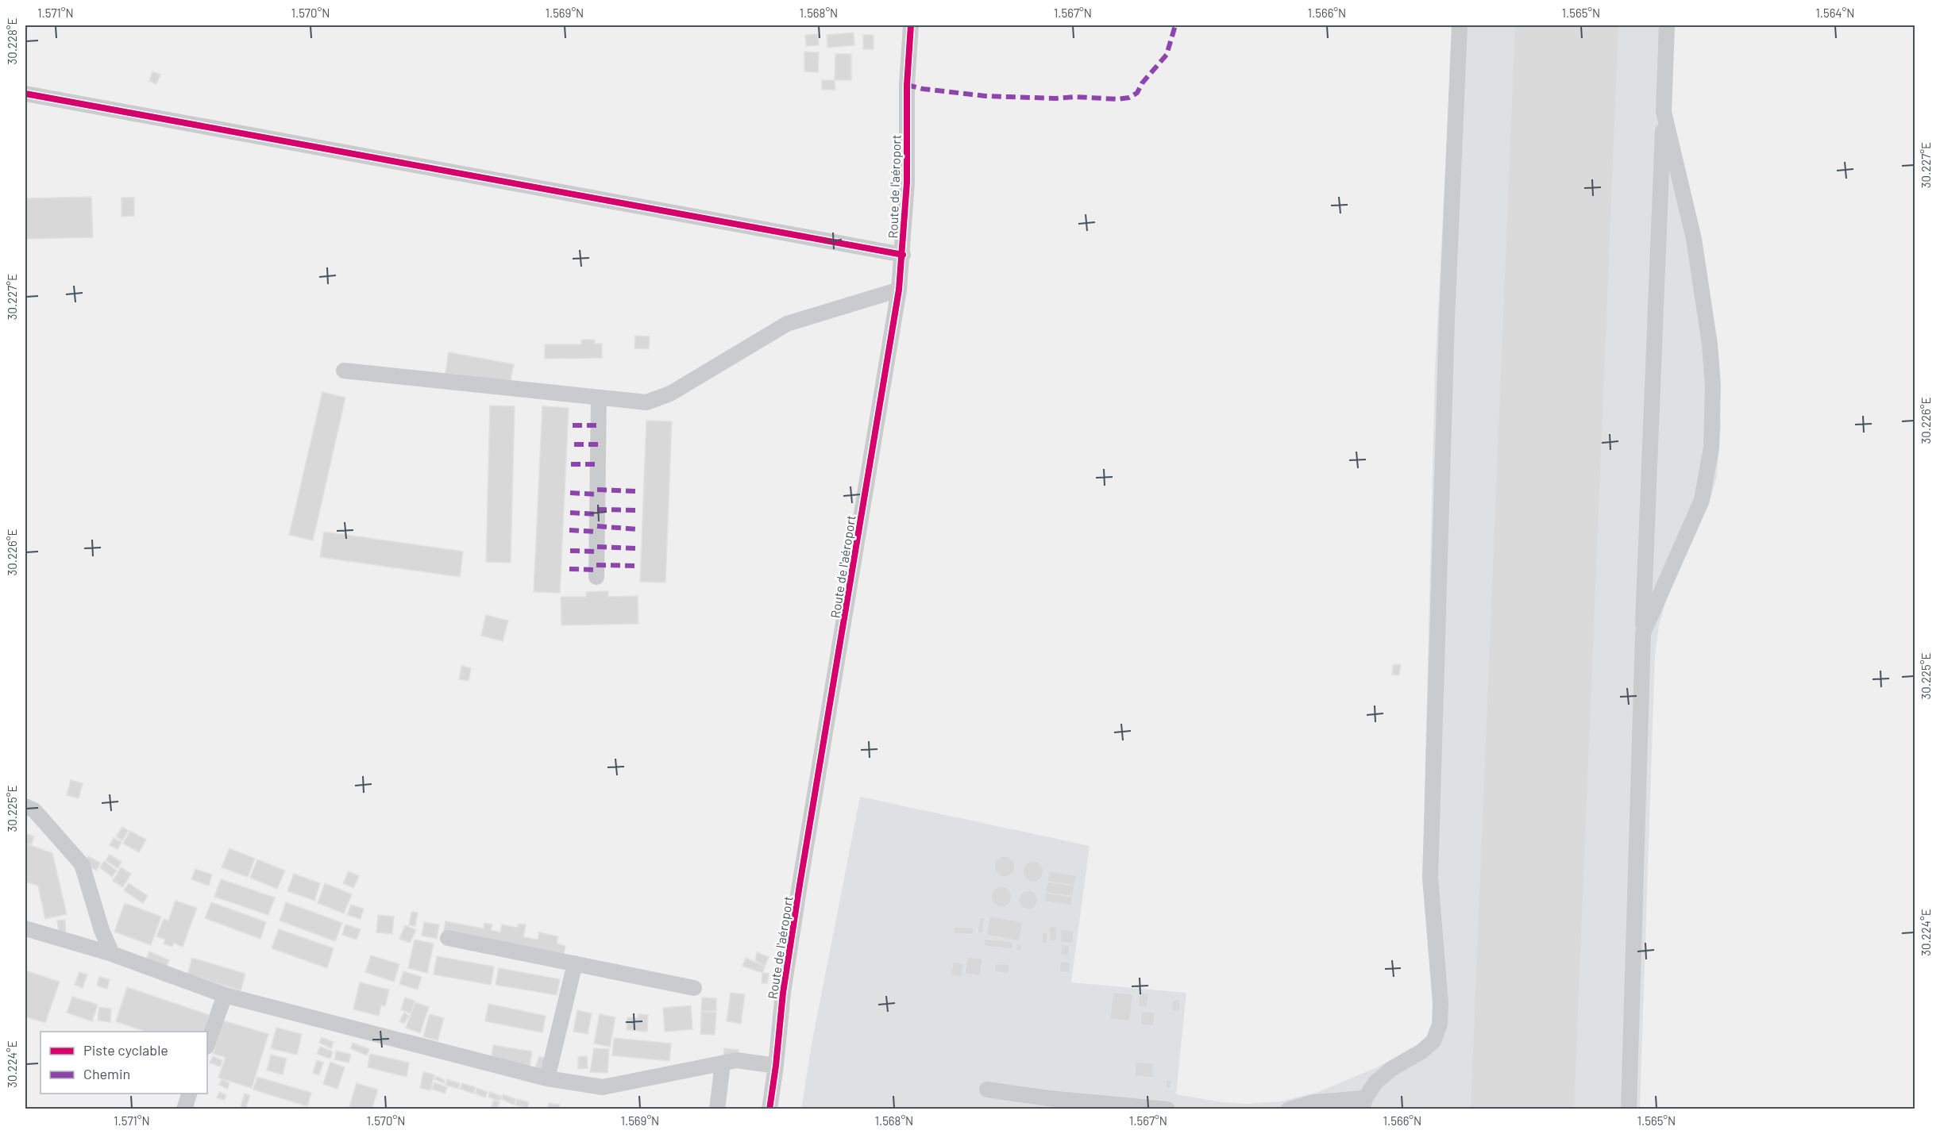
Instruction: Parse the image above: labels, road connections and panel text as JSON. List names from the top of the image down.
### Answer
{
  "streets": {
    "street": ["Route de l'aéroport"]
  },
  "legend": ["Piste cyclable", "Chemin"],
  "coordinates": [
    "1.571°N",
    "1.570°N",
    "1.569°N",
    "1.568°N",
    "1.567°N",
    "1.566°N",
    "1.565°N",
    "1.564°N",
    "30.228°E",
    "30.227°E",
    "30.226°E",
    "30.225°E",
    "30.224°E"
  ]
}
